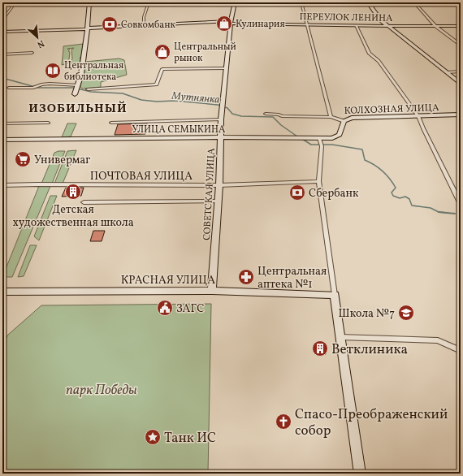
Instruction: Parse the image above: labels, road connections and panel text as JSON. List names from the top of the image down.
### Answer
{
  "streets": {
    "street": [
      "ПЕРЕУЛОК ЛЕНИНА",
      "КОЛХОЗНАЯ УЛИЦА",
      "УЛИЦА СЕМЫКИНА",
      "ПОЧТОВАЯ УЛИЦА",
      "СОВЕТСКАЯ УЛИЦА",
      "КРАСНАЯ УЛИЦА"
    ]
  },
  "crossings": [
    ["ПЕРЕУЛОК ЛЕНИНА", "СОВЕТСКАЯ УЛИЦА"],
    ["КОЛХОЗНАЯ УЛИЦА", "УЛИЦА СЕМЫКИНА"],
    ["УЛИЦА СЕМЫКИНА", "СОВЕТСКАЯ УЛИЦА"],
    ["ПОЧТОВАЯ УЛИЦА", "СОВЕТСКАЯ УЛИЦА"],
    ["СОВЕТСКАЯ УЛИЦА", "КРАСНАЯ УЛИЦА"]
  ],
  "districts": ["ИЗОБИЛЬНЫЙ"],
  "water": ["Мутнянка"],
  "parks": ["парк Победы"],
  "places": {
    "shop": ["Кулинария", "Центральный рынок"],
    "bank": ["Совкомбанк", "Сбербанк"],
    "library": ["Центральная библиотека"],
    "supermarket": ["Универмаг"],
    "building": ["Детская художественная школа", "Ветклиника"],
    "pharmacy": ["Центральная аптека №1"],
    "public building": ["ЗАГС"],
    "school or university": ["Школа №7"],
    "church": ["Спасо-Преображенский собор"],
    "place": ["Танк ИС"]
  },
  "north": "bottom right"
}
